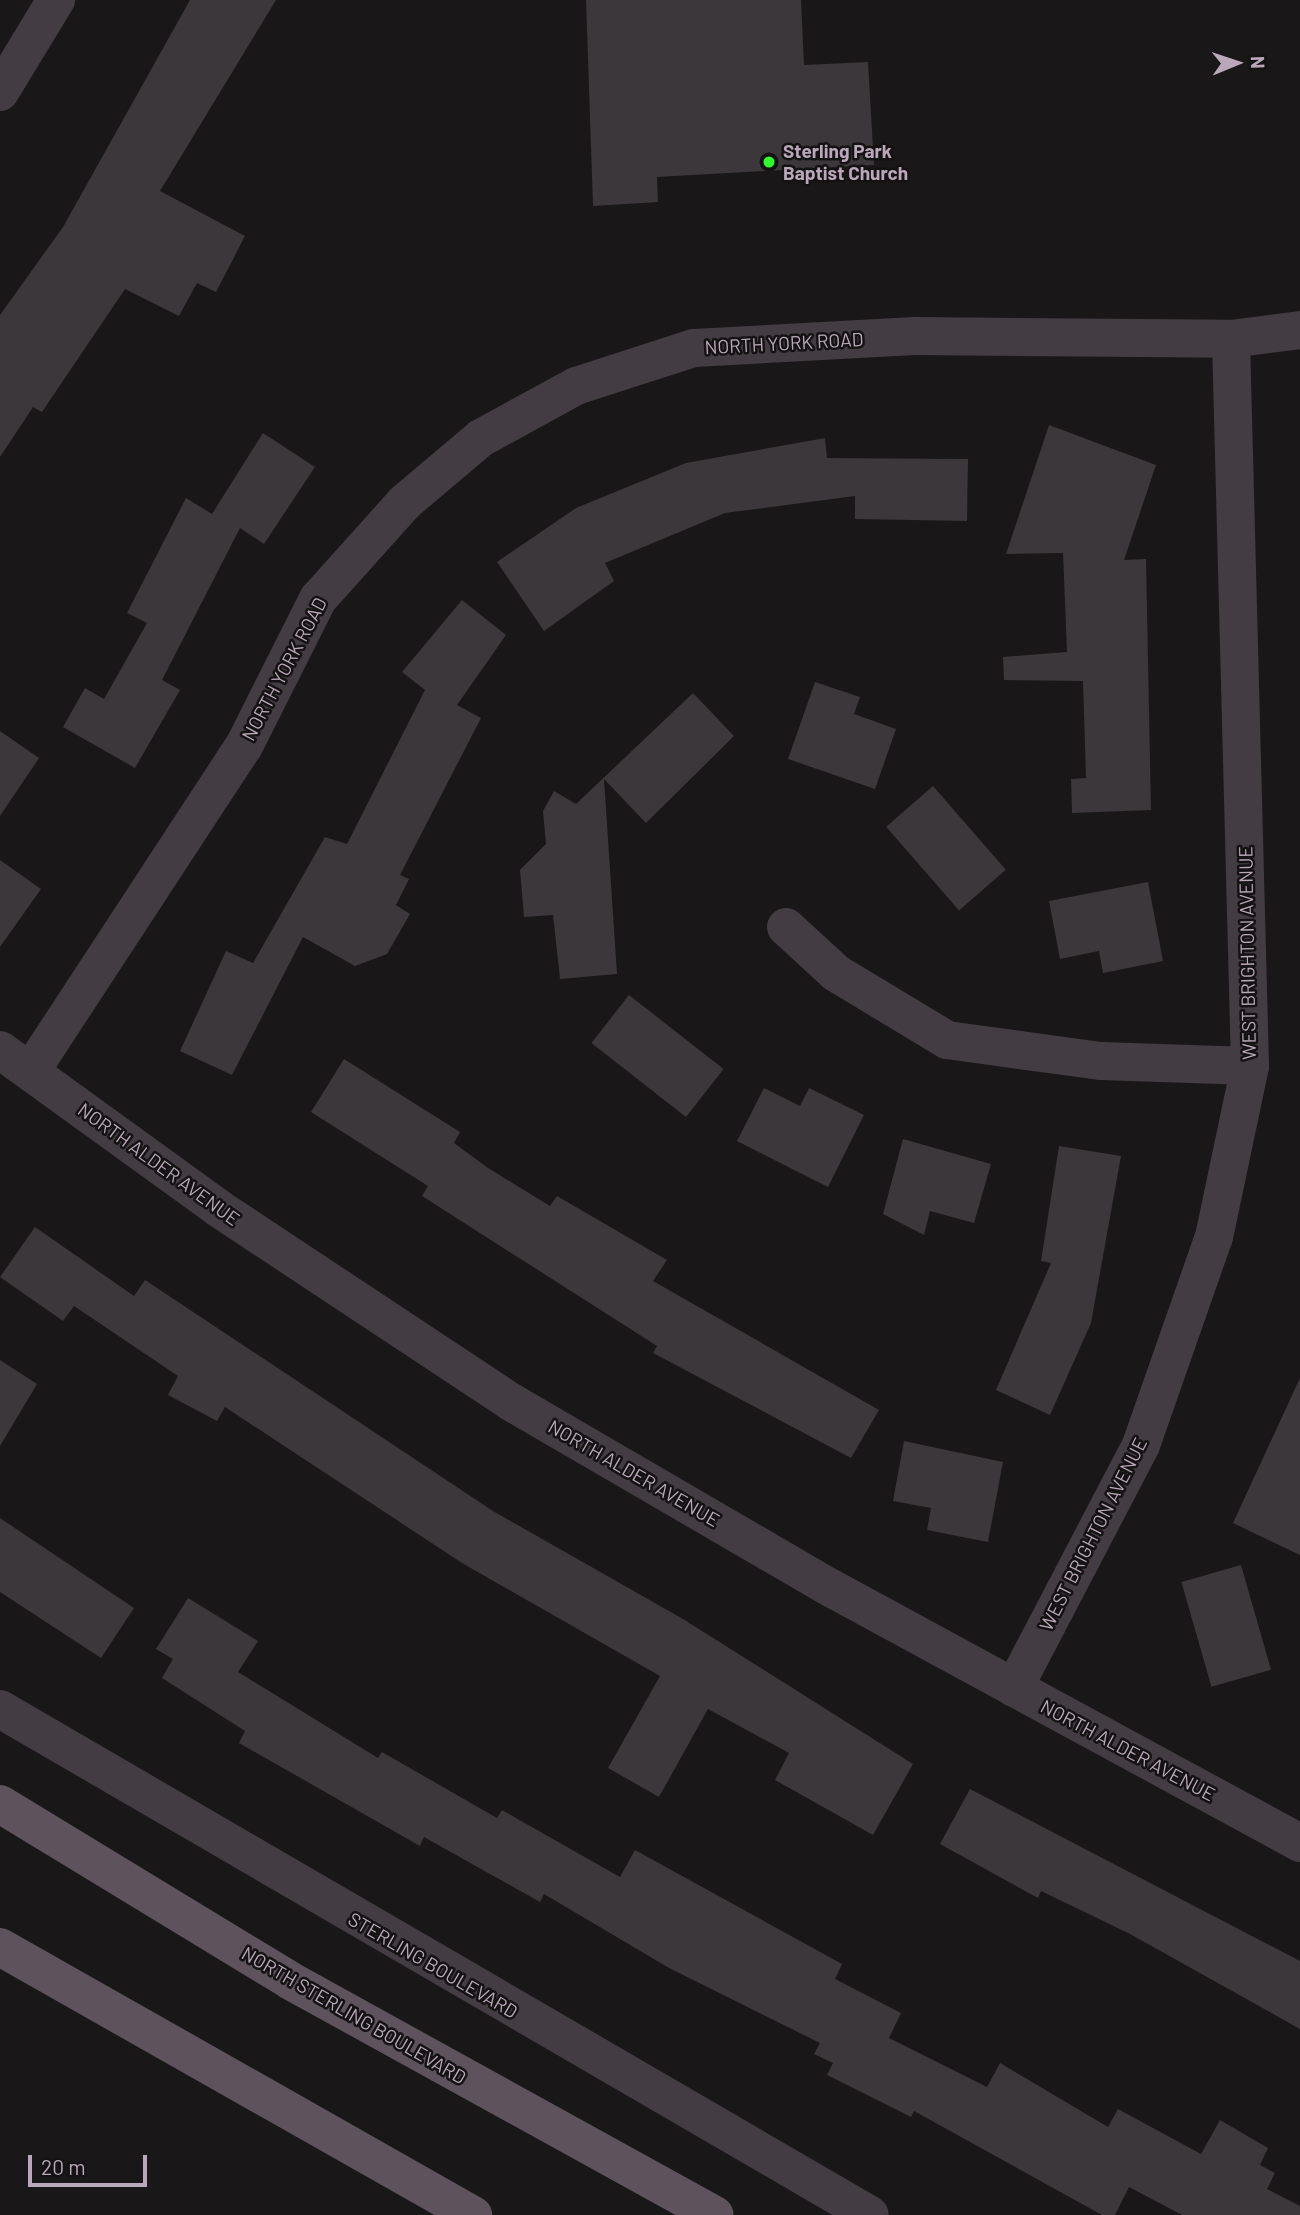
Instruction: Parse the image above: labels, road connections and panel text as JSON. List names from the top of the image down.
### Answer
{
  "streets": {
    "main road": ["NORTH STERLING BOULEVARD"],
    "street": [
      "NORTH YORK ROAD",
      "WEST BRIGHTON AVENUE",
      "NORTH ALDER AVENUE",
      "STERLING BOULEVARD"
    ]
  },
  "crossings": [
    ["NORTH YORK ROAD", "WEST BRIGHTON AVENUE"],
    ["NORTH YORK ROAD", "NORTH ALDER AVENUE"],
    ["WEST BRIGHTON AVENUE", "NORTH ALDER AVENUE"]
  ],
  "places": ["Sterling Park Baptist Church"],
  "scale_bar": "20 m",
  "north": "right"
}
